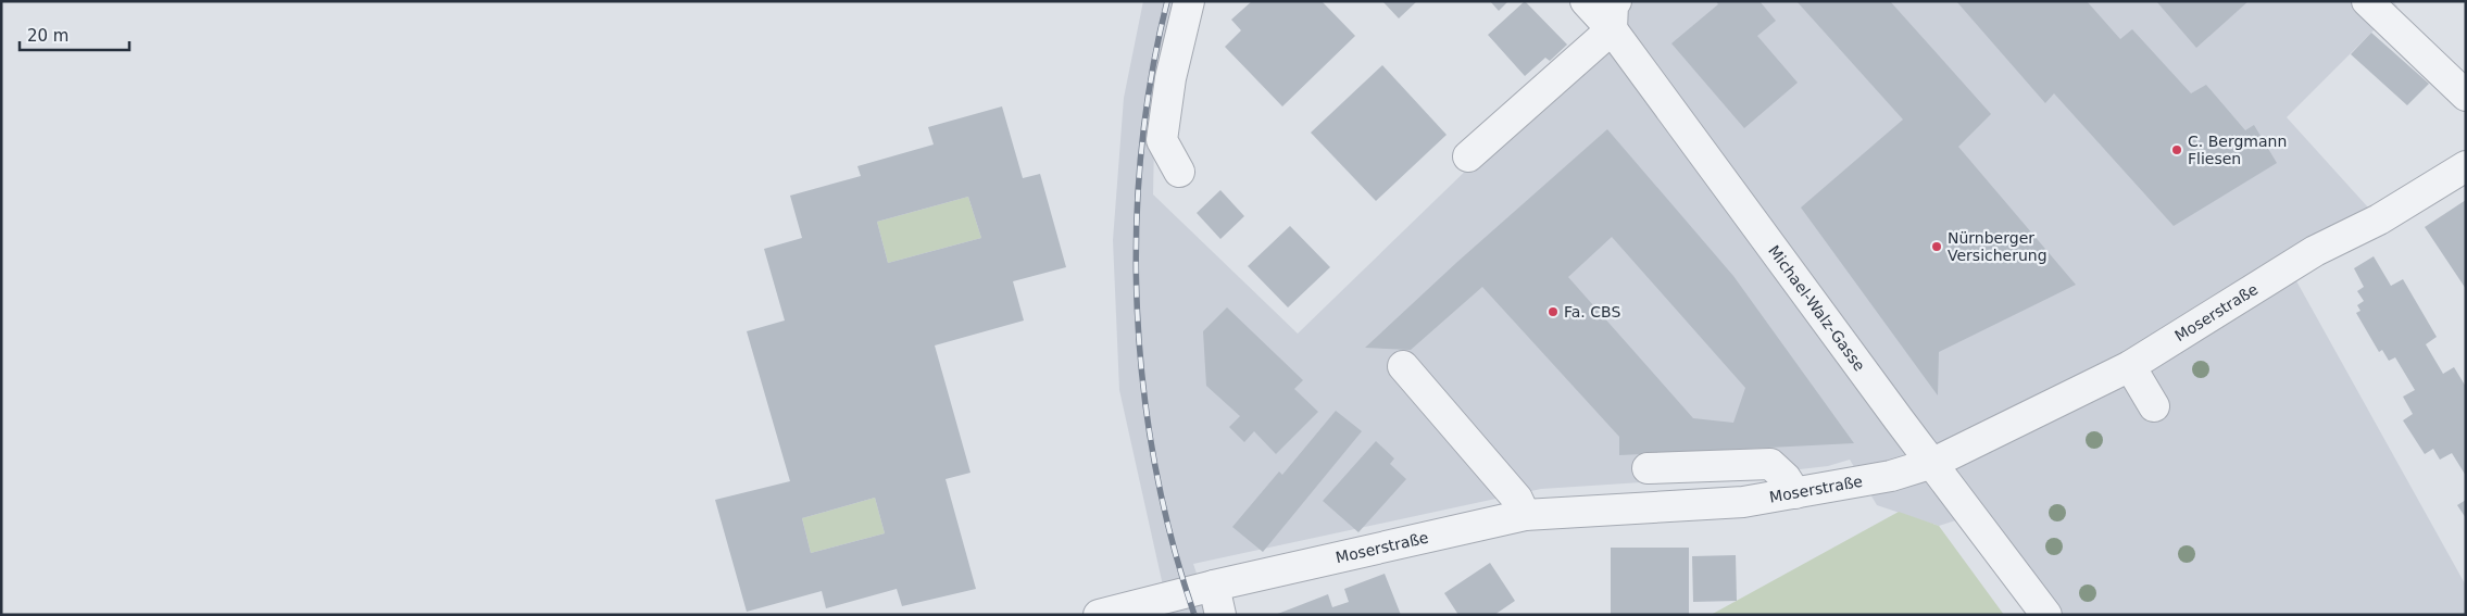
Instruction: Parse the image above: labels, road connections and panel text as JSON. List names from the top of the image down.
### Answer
{
  "streets": {
    "street": ["Michael-Walz-Gasse", "Moserstraße"]
  },
  "crossings": [
    ["Michael-Walz-Gasse", "Moserstraße"]
  ],
  "places": ["C. Bergmann Fliesen", "Nürnberger Versicherung", "Fa. CBS"],
  "scale_bar": "20 m"
}
